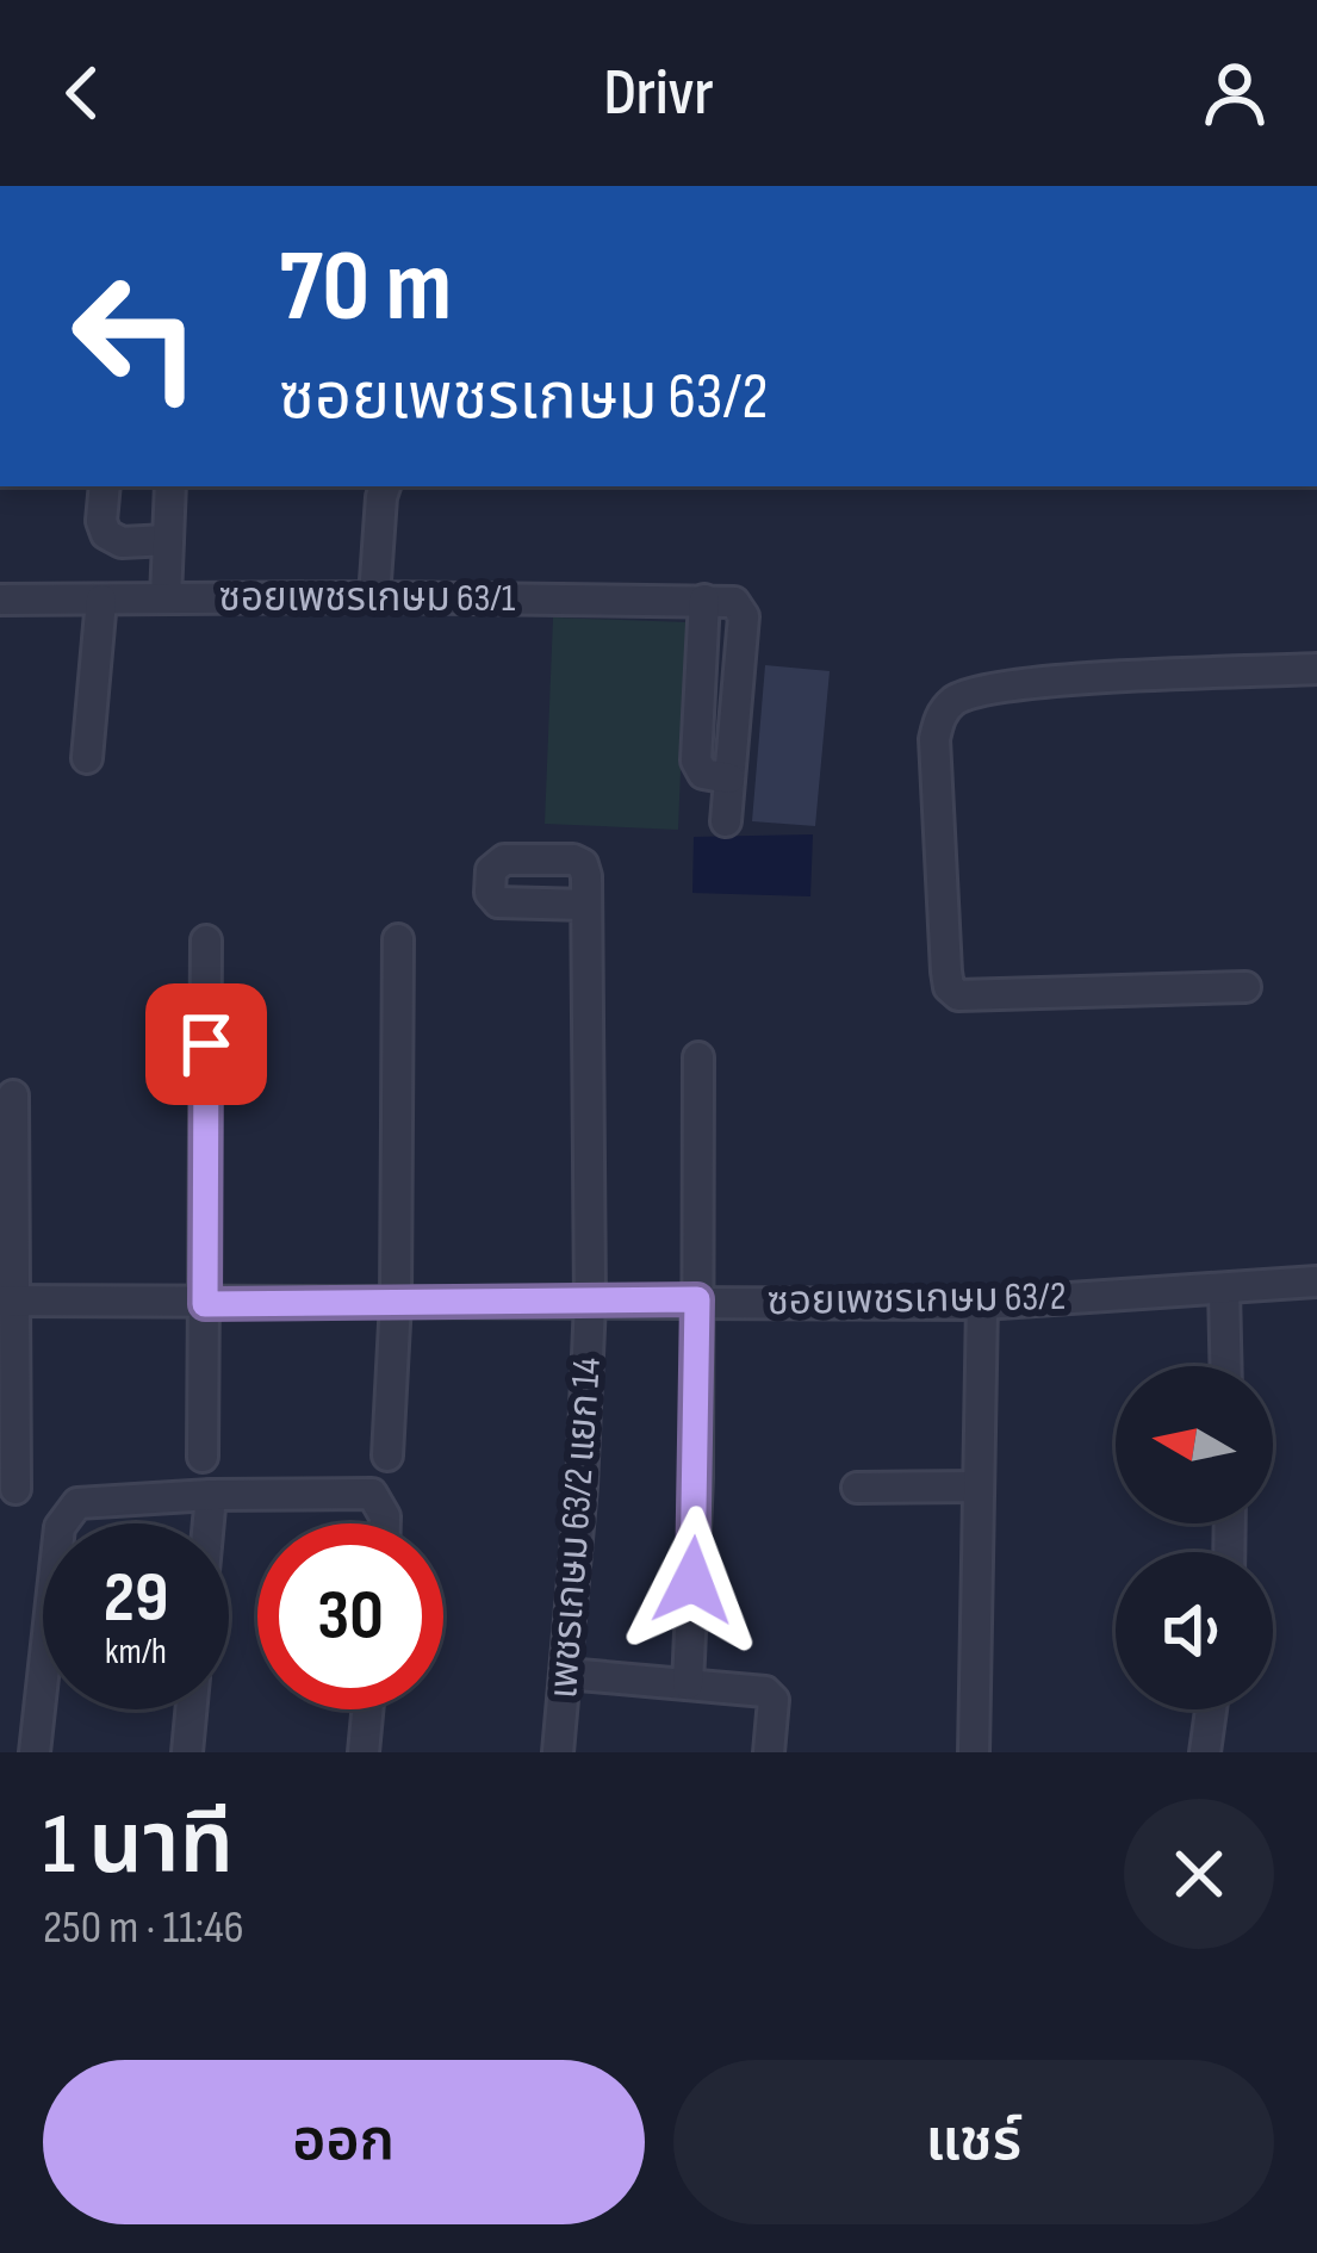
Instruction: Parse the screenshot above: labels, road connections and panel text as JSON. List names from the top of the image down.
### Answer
{
  "streets": {
    "street": ["ซอยเพชรเกษม 63/1", "ซอยเพชรเกษม 63/2", "เพชรเกษม 63/2 แยก 14"]
  },
  "crossings": [
    ["ซอยเพชรเกษม 63/2", "เพชรเกษม 63/2 แยก 14"]
  ],
  "north": "left",
  "page": {
    "header": "Drivr",
    "turn": ["70 m", "ซอยเพชรเกษม 63/2"],
    "speed": "29 km/h",
    "limit": "30",
    "heading": ["1 นาที", "250 m · 11:46"],
    "buttons": ["ออก", "แชร์"]
  }
}
